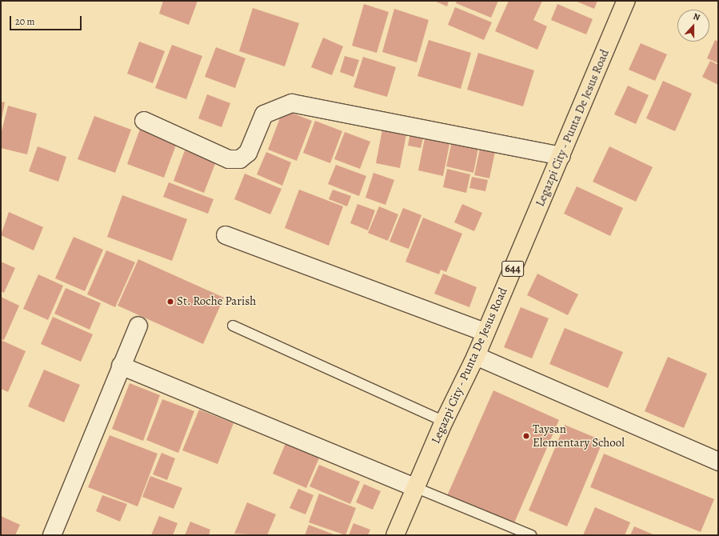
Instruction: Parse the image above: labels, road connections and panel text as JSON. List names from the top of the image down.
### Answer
{
  "streets": {
    "main road": ["Legazpi City - Punta De Jesus Road", "644"]
  },
  "places": ["St. Roche Parish", "Taysan Elementary School"],
  "scale_bar": "20 m",
  "north": "top"
}
